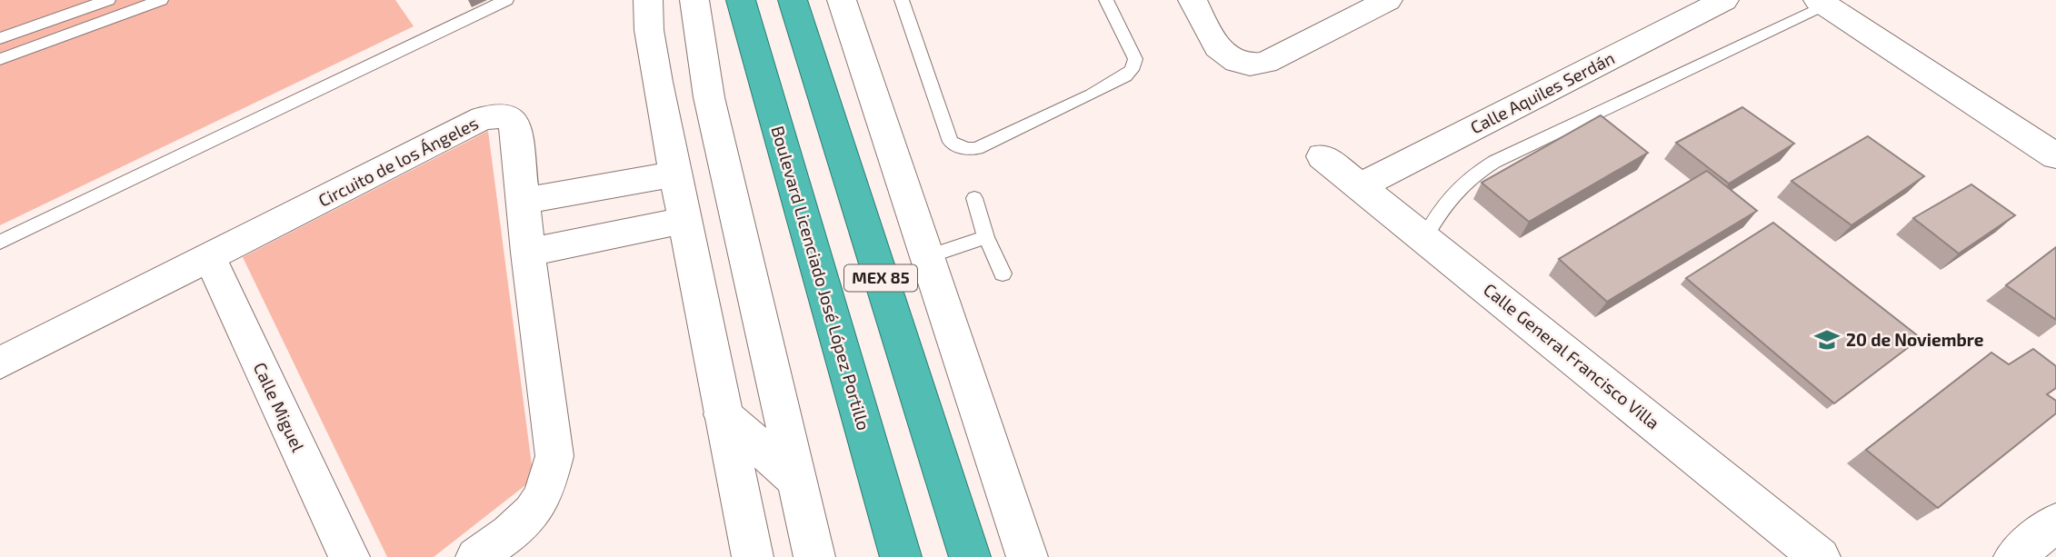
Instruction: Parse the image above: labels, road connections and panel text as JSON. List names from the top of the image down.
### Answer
{
  "streets": {
    "highway": ["Boulevard Licenciado José López Portillo", "MEX 85"],
    "street": [
      "Calle Aquiles Serdán",
      "Circuito de los Ángeles",
      "Calle General Francisco Villa",
      "Calle Miguel"
    ]
  },
  "crossings": [
    ["Calle Aquiles Serdán", "Calle General Francisco Villa"],
    ["Circuito de los Ángeles", "Calle Miguel"]
  ],
  "places": {
    "school or university": ["20 de Noviembre"]
  }
}
